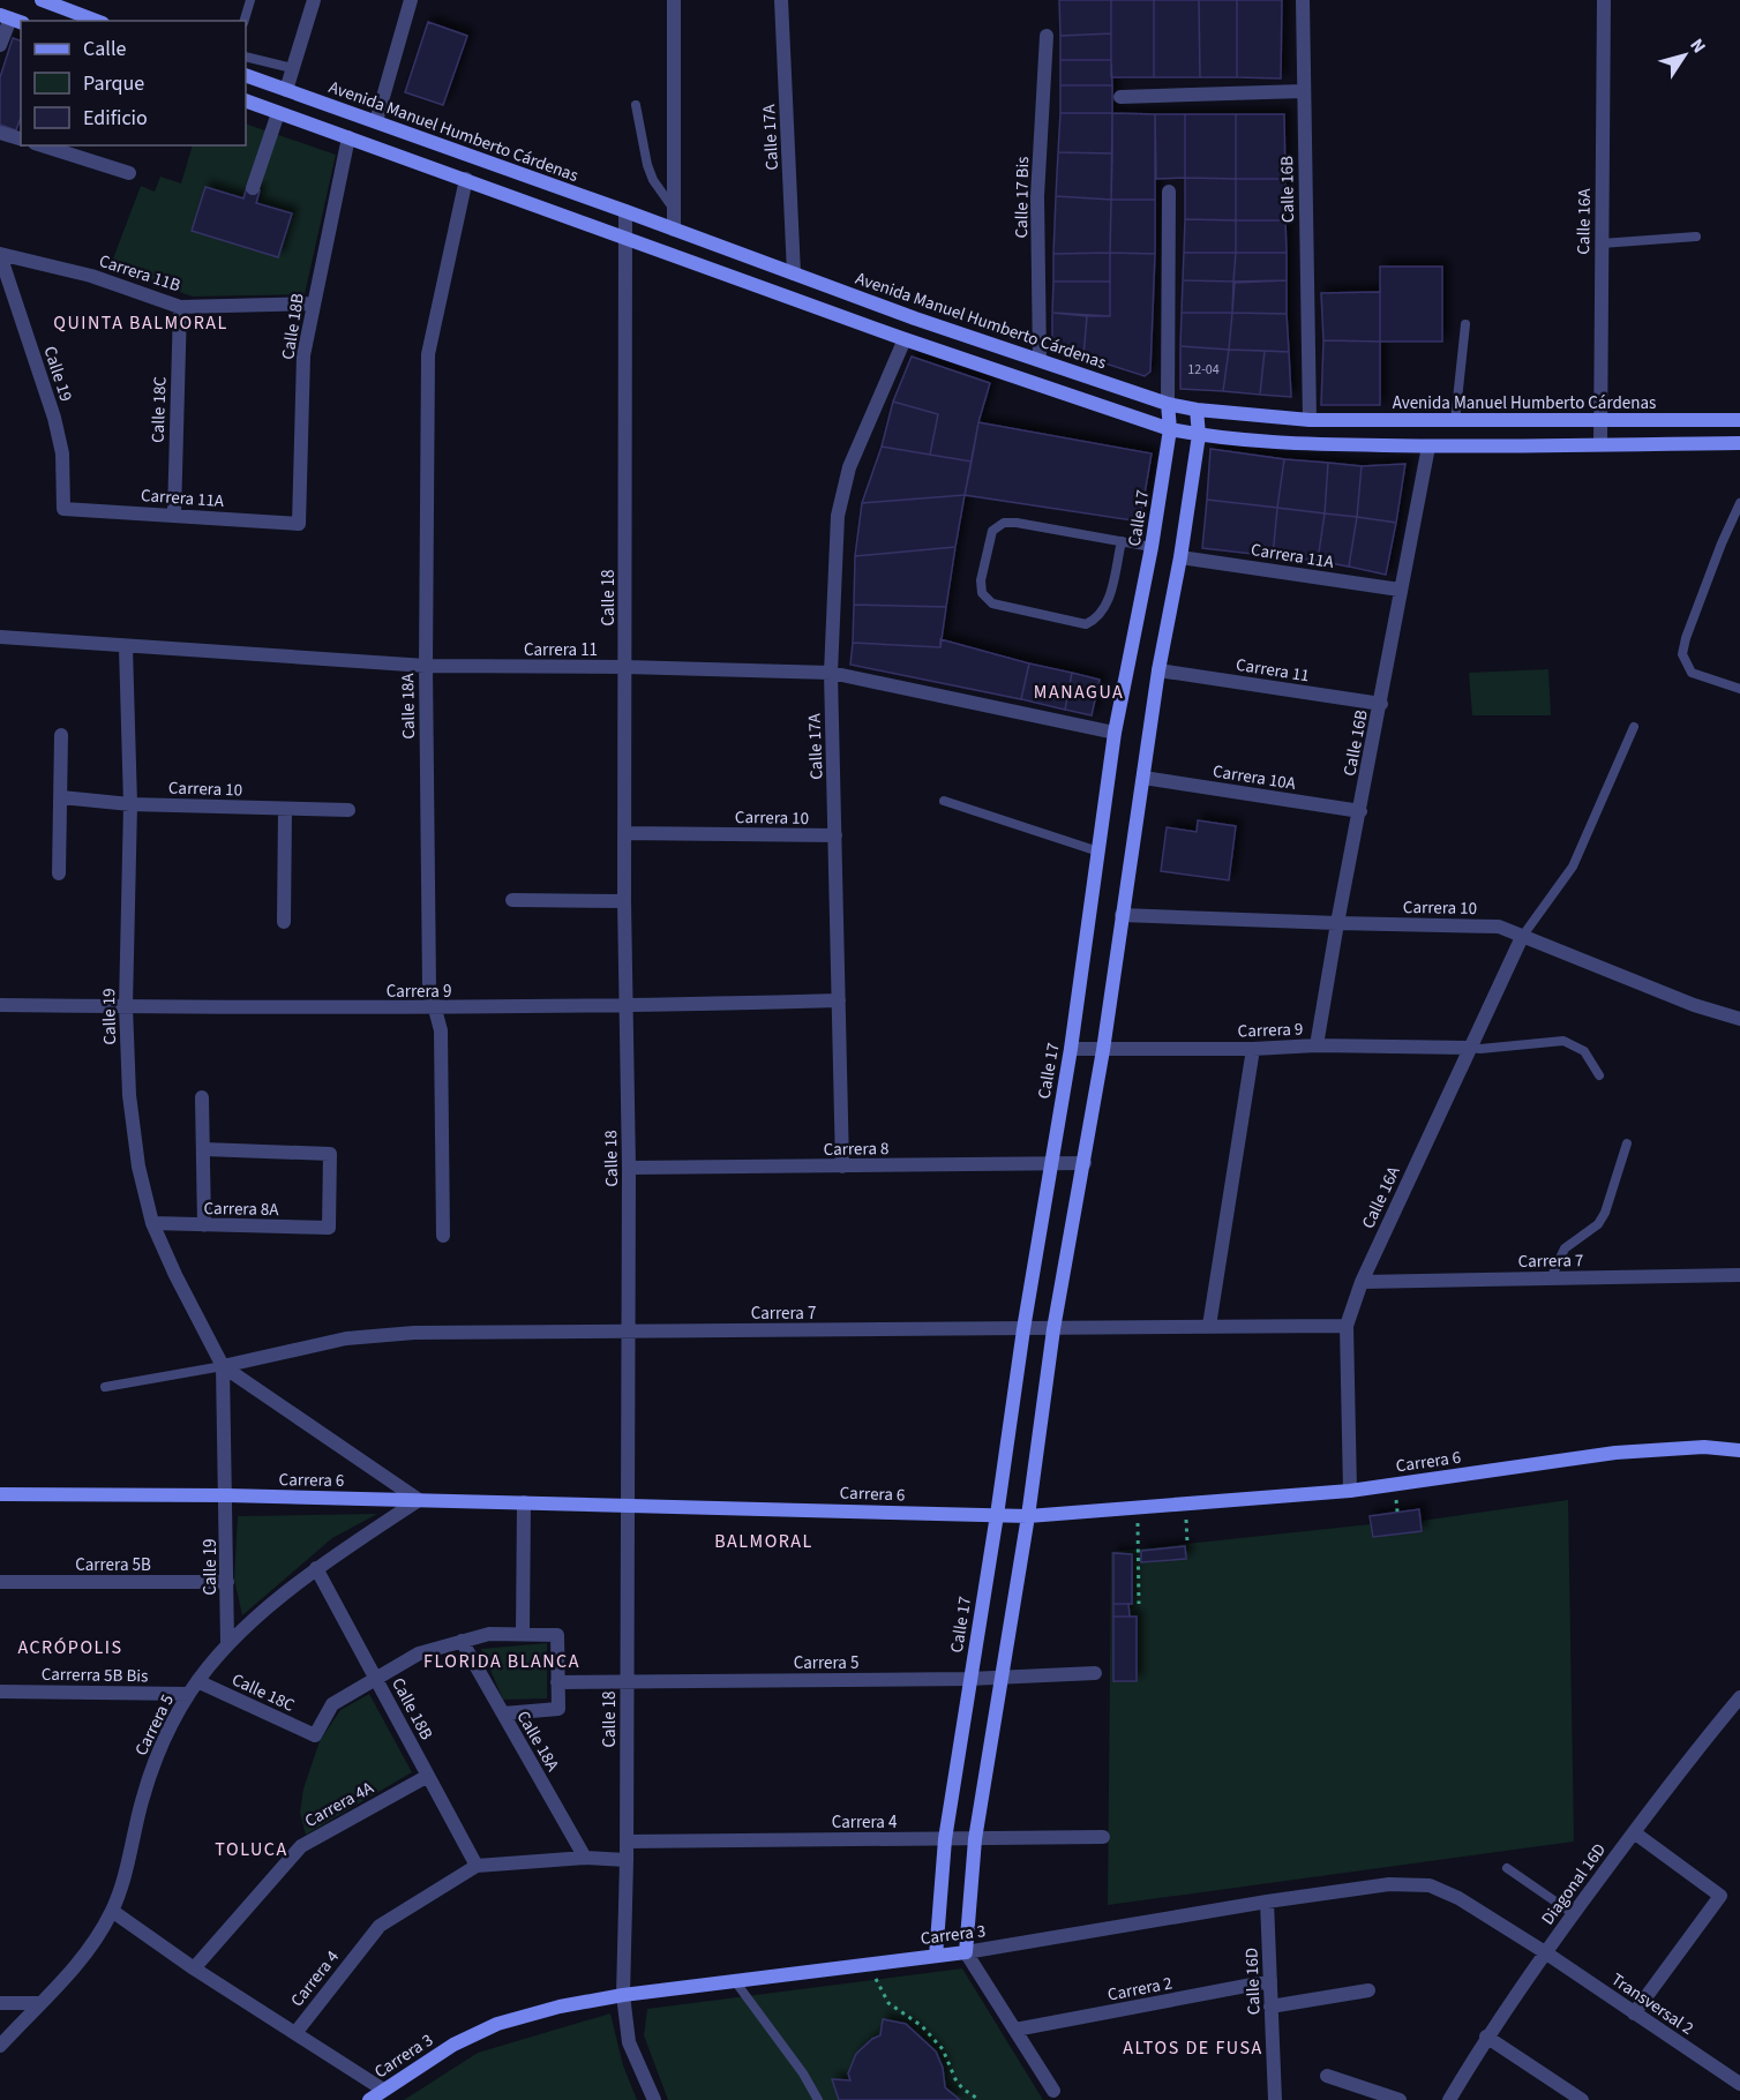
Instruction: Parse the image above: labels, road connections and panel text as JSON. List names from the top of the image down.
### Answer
{
  "streets": {
    "street": [
      "Avenida Manuel Humberto Cárdenas",
      "Calle 17A",
      "Calle 16B",
      "Calle 17 Bis",
      "Calle 16A",
      "Carrera 11B",
      "Calle 18B",
      "Calle 19",
      "Calle 18C",
      "Carrera 11A",
      "Calle 17",
      "Calle 18",
      "Carrera 11",
      "Calle 18A",
      "Carrera 10A",
      "Carrera 10",
      "Carrera 9",
      "Carrera 8",
      "Carrera 8A",
      "Carrera 7",
      "Carrera 6",
      "Carrera 5B",
      "Carrera 5",
      "Carrerra 5B Bis",
      "Carrera 4A",
      "Carrera 4",
      "Diagonal 16D",
      "Carrera 3",
      "Calle 16D",
      "Carrera 2",
      "Transversal 2"
    ]
  },
  "crossings": [
    ["Avenida Manuel Humberto Cárdenas", "Calle 17A"],
    ["Avenida Manuel Humberto Cárdenas", "Calle 16B"],
    ["Avenida Manuel Humberto Cárdenas", "Calle 17 Bis"],
    ["Avenida Manuel Humberto Cárdenas", "Calle 16A"],
    ["Avenida Manuel Humberto Cárdenas", "Calle 17"],
    ["Avenida Manuel Humberto Cárdenas", "Calle 18"],
    ["Calle 17A", "Carrera 11"],
    ["Calle 17A", "Carrera 10"],
    ["Calle 17A", "Carrera 9"],
    ["Calle 17A", "Carrera 8"],
    ["Calle 16B", "Carrera 11A"],
    ["Calle 16B", "Carrera 11"],
    ["Calle 16B", "Carrera 10A"],
    ["Calle 16B", "Carrera 10"],
    ["Calle 16B", "Carrera 9"],
    ["Calle 16A", "Carrera 10"],
    ["Calle 16A", "Carrera 9"],
    ["Calle 16A", "Carrera 7"],
    ["Calle 16A", "Carrera 6"],
    ["Carrera 11B", "Calle 18B"],
    ["Carrera 11B", "Calle 19"],
    ["Carrera 11B", "Calle 18C"],
    ["Calle 18B", "Calle 18C"],
    ["Calle 18B", "Carrera 11A"],
    ["Calle 18B", "Carrera 5"],
    ["Calle 18B", "Carrera 4A"],
    ["Calle 18B", "Carrera 4"],
    ["Calle 19", "Carrera 11A"],
    ["Calle 19", "Carrera 11"],
    ["Calle 19", "Carrera 10"],
    ["Calle 19", "Carrera 9"],
    ["Calle 19", "Carrera 8A"],
    ["Calle 19", "Carrera 7"],
    ["Calle 19", "Carrera 6"],
    ["Calle 19", "Carrera 5B"],
    ["Calle 19", "Carrera 5"],
    ["Calle 18C", "Carrera 11A"],
    ["Calle 18C", "Carrera 5"],
    ["Calle 17", "Carrera 11"],
    ["Calle 17", "Carrera 9"],
    ["Calle 17", "Carrera 8"],
    ["Calle 17", "Carrera 7"],
    ["Calle 17", "Carrera 6"],
    ["Calle 17", "Carrera 5"],
    ["Calle 17", "Carrera 4"],
    ["Calle 17", "Carrera 3"],
    ["Calle 18", "Carrera 11"],
    ["Calle 18", "Carrera 10"],
    ["Calle 18", "Carrera 9"],
    ["Calle 18", "Carrera 8"],
    ["Calle 18", "Carrera 7"],
    ["Calle 18", "Carrera 6"],
    ["Calle 18", "Carrera 5"],
    ["Calle 18", "Carrera 4"],
    ["Calle 18", "Carrera 3"],
    ["Carrera 11", "Calle 18A"],
    ["Calle 18A", "Carrera 9"],
    ["Calle 18A", "Carrera 4"],
    ["Carrera 6", "Carrera 5"],
    ["Carrera 5", "Carrerra 5B Bis"],
    ["Diagonal 16D", "Carrera 3"],
    ["Diagonal 16D", "Transversal 2"],
    ["Carrera 3", "Calle 16D"],
    ["Carrera 3", "Transversal 2"],
    ["Calle 16D", "Carrera 2"]
  ],
  "districts": [
    "QUINTA BALMORAL",
    "MANAGUA",
    "BALMORAL",
    "ACRÓPOLIS",
    "FLORIDA BLANCA",
    "TOLUCA",
    "ALTOS DE FUSA"
  ],
  "house_numbers": ["12-04"],
  "legend": ["Calle", "Parque", "Edificio"],
  "north": "top right"
}
